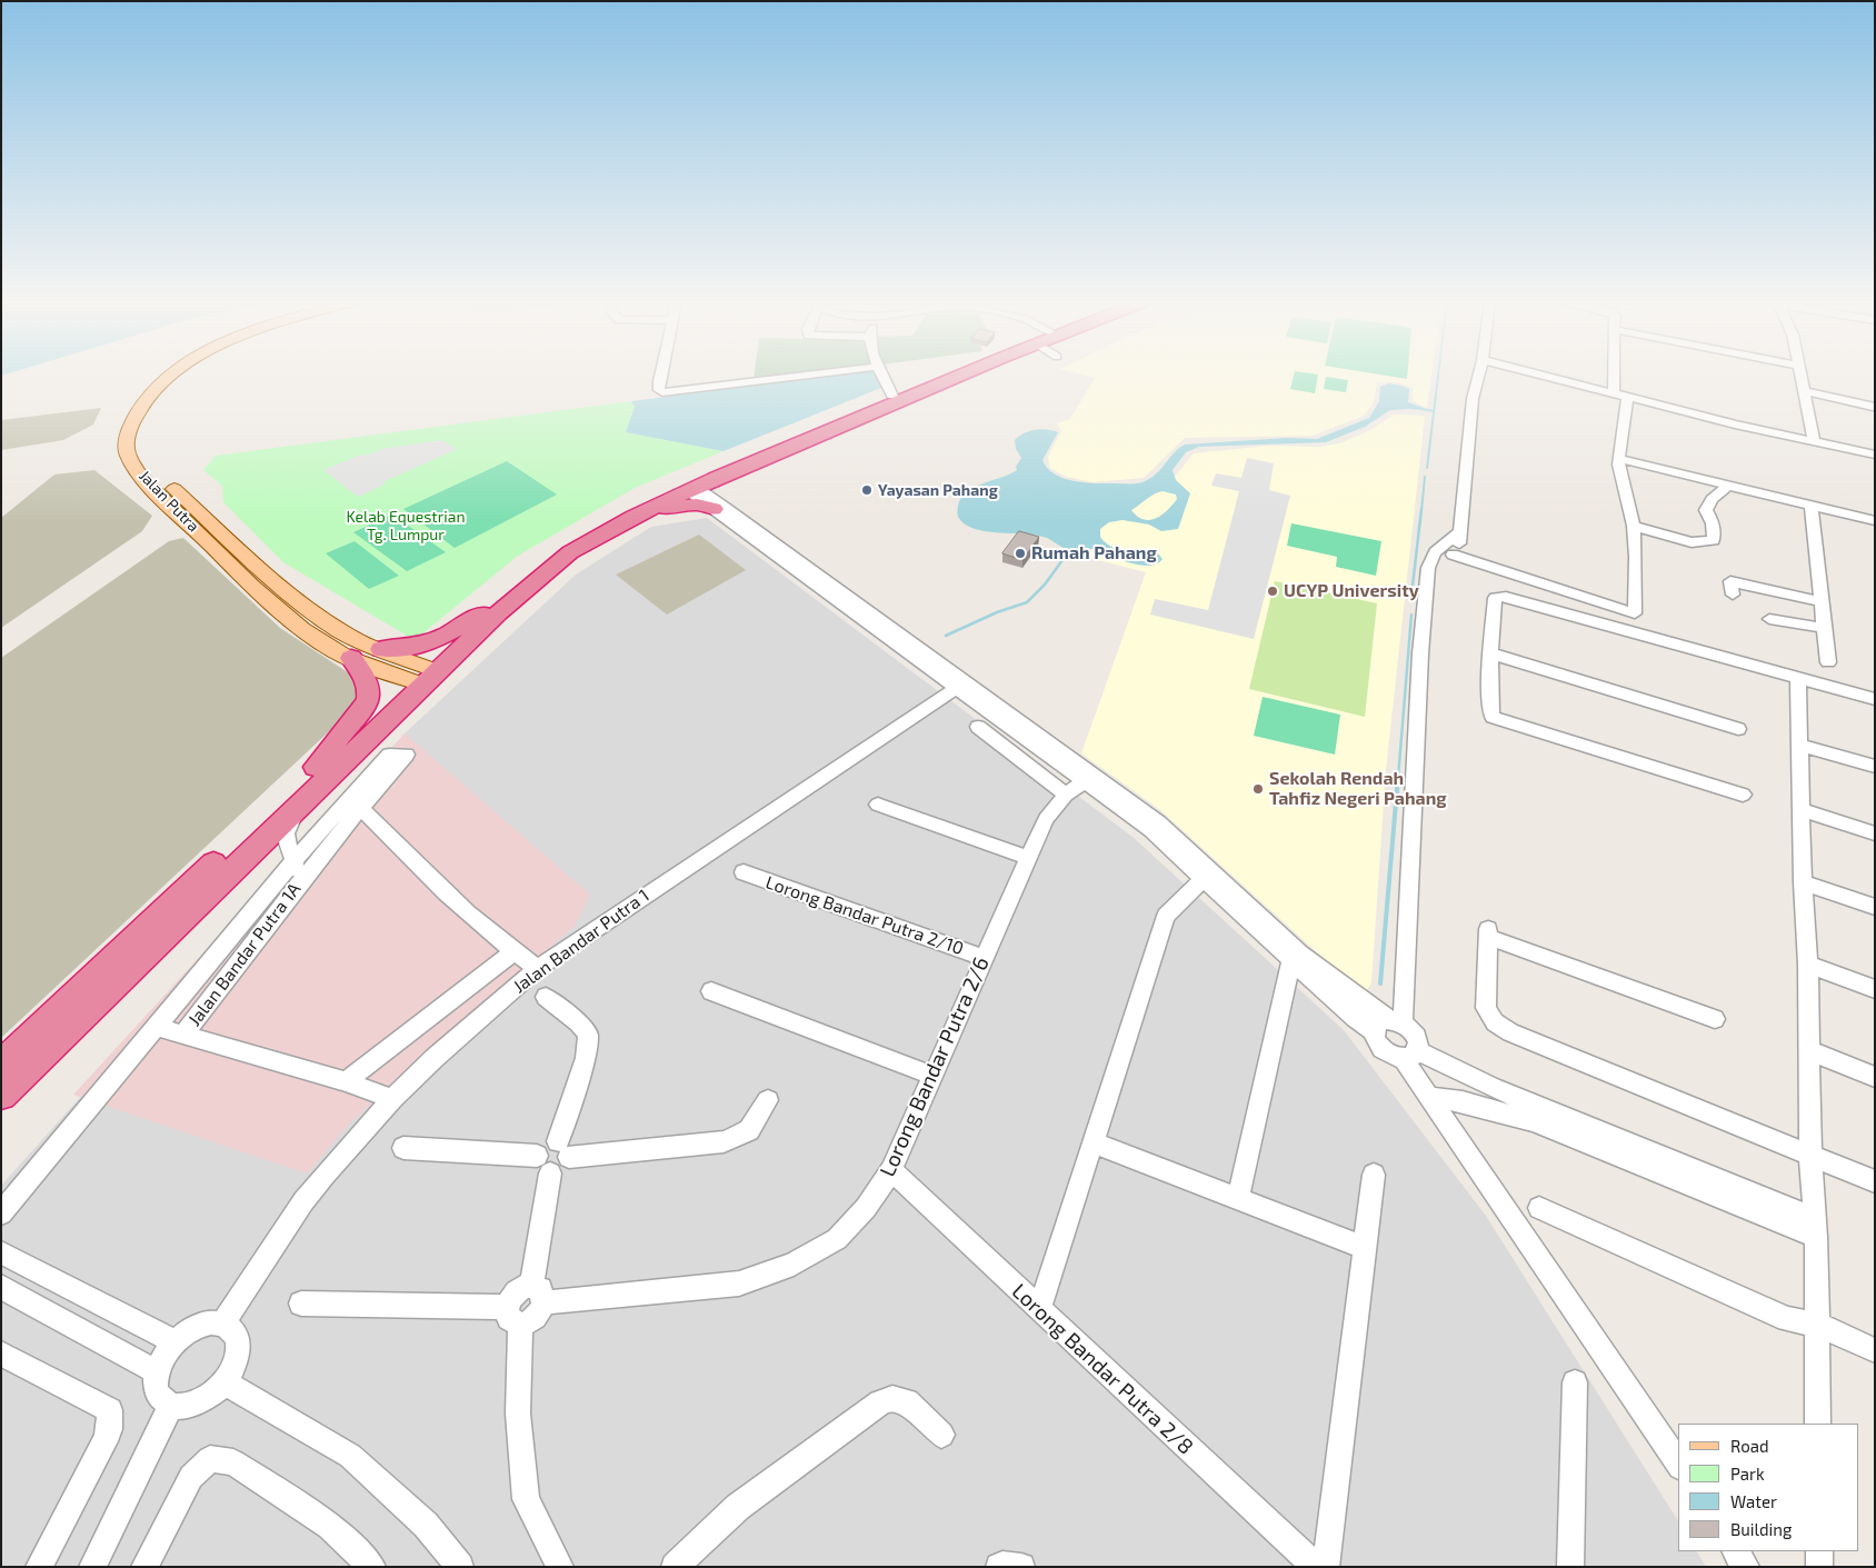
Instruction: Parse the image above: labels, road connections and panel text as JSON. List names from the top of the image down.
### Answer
{
  "streets": {
    "main road": ["Jalan Putra"],
    "street": [
      "Lorong Bandar Putra 2/10",
      "Jalan Bandar Putra 1",
      "Jalan Bandar Putra 1A",
      "Lorong Bandar Putra 2/6",
      "Lorong Bandar Putra 2/8"
    ]
  },
  "crossings": [
    ["Lorong Bandar Putra 2/10", "Lorong Bandar Putra 2/6"],
    ["Jalan Bandar Putra 1", "Jalan Bandar Putra 1A"],
    ["Lorong Bandar Putra 2/6", "Lorong Bandar Putra 2/8"]
  ],
  "parks": ["Kelab Equestrian Tg. Lumpur"],
  "places": [
    "Yayasan Pahang",
    "Rumah Pahang",
    "UCYP University",
    "Sekolah Rendah Tahfiz Negeri Pahang"
  ],
  "legend": [
    "Road",
    "Park",
    "Water",
    "Building"
  ]
}
